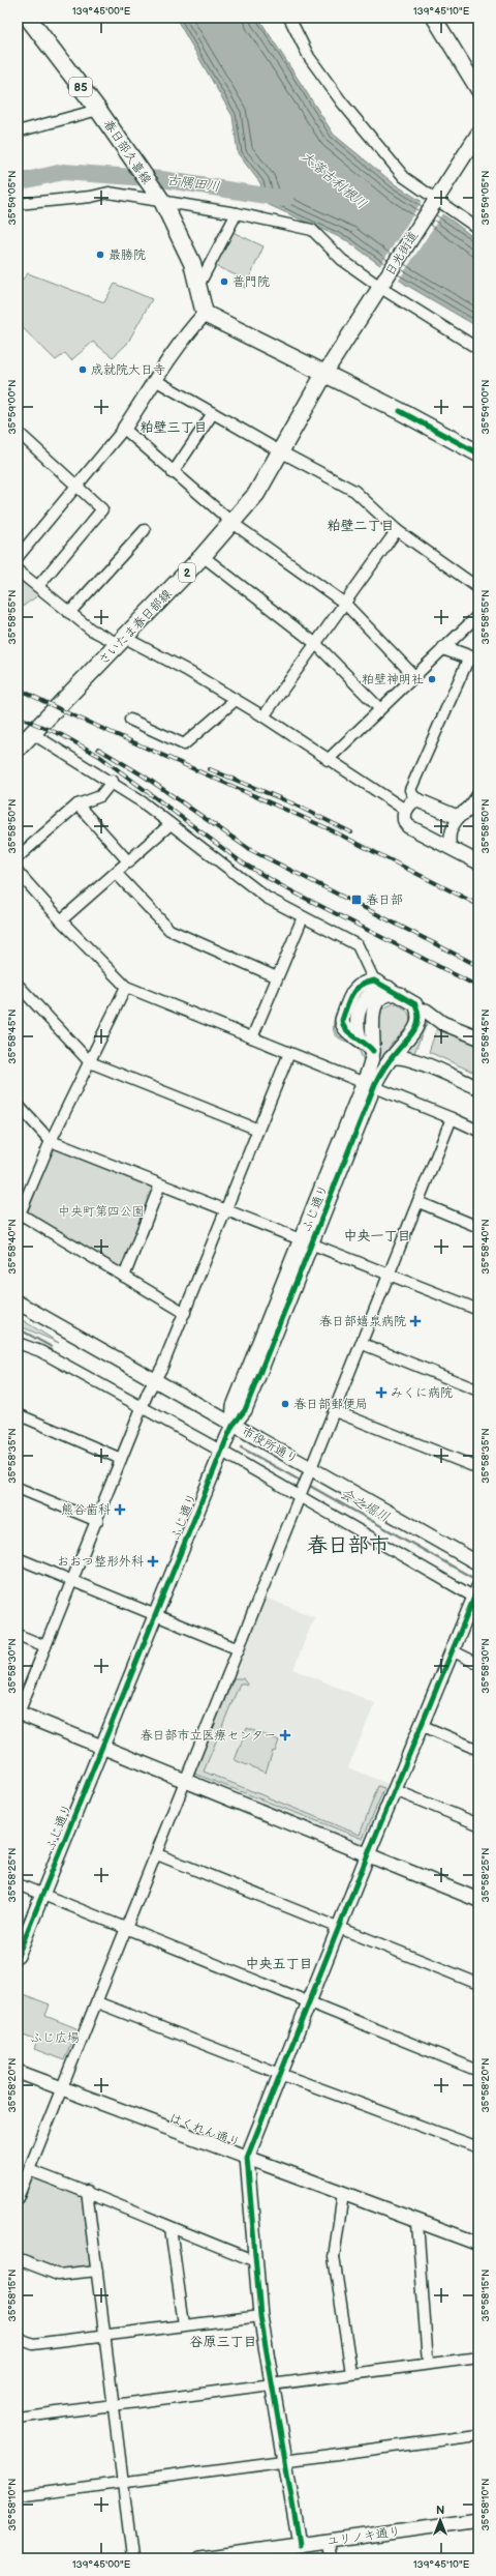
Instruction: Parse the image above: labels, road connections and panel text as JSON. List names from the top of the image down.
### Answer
{
  "streets": {
    "main road": [
      "85",
      "春日部久喜線",
      "日光街道",
      "2",
      "さいたま春日部線"
    ],
    "street": [
      "ふじ通り",
      "市役所通り",
      "はくれん通り",
      "ユリノキ通り"
    ]
  },
  "crossings": [
    ["日光街道", "さいたま春日部線"],
    ["ふじ通り", "市役所通り"]
  ],
  "districts": [
    "粕壁三丁目",
    "粕壁二丁目",
    "中央一丁目",
    "春日部市",
    "中央五丁目",
    "谷原三丁目"
  ],
  "water": ["大落古利根川", "古隅田川", "会之堀川"],
  "parks": ["中央町第四公園", "ふじ広場"],
  "places": {
    "other": [
      "最勝院",
      "普門院",
      "成就院大日寺",
      "粕壁神明社",
      "春日部郵便局"
    ],
    "transit": ["春日部"],
    "health": [
      "春日部嬉泉病院",
      "みくに病院",
      "熊谷歯科",
      "おおつ整形外科",
      "春日部市立医療センター"
    ]
  },
  "north": "top",
  "coordinates": [
    "139°45'00\"E",
    "139°45'10\"E",
    "35°59'05\"N",
    "35°59'00\"N",
    "35°58'55\"N",
    "35°58'50\"N",
    "35°58'45\"N",
    "35°58'40\"N",
    "35°58'35\"N",
    "35°58'30\"N",
    "35°58'25\"N",
    "35°58'20\"N",
    "35°58'15\"N",
    "35°58'10\"N"
  ]
}
